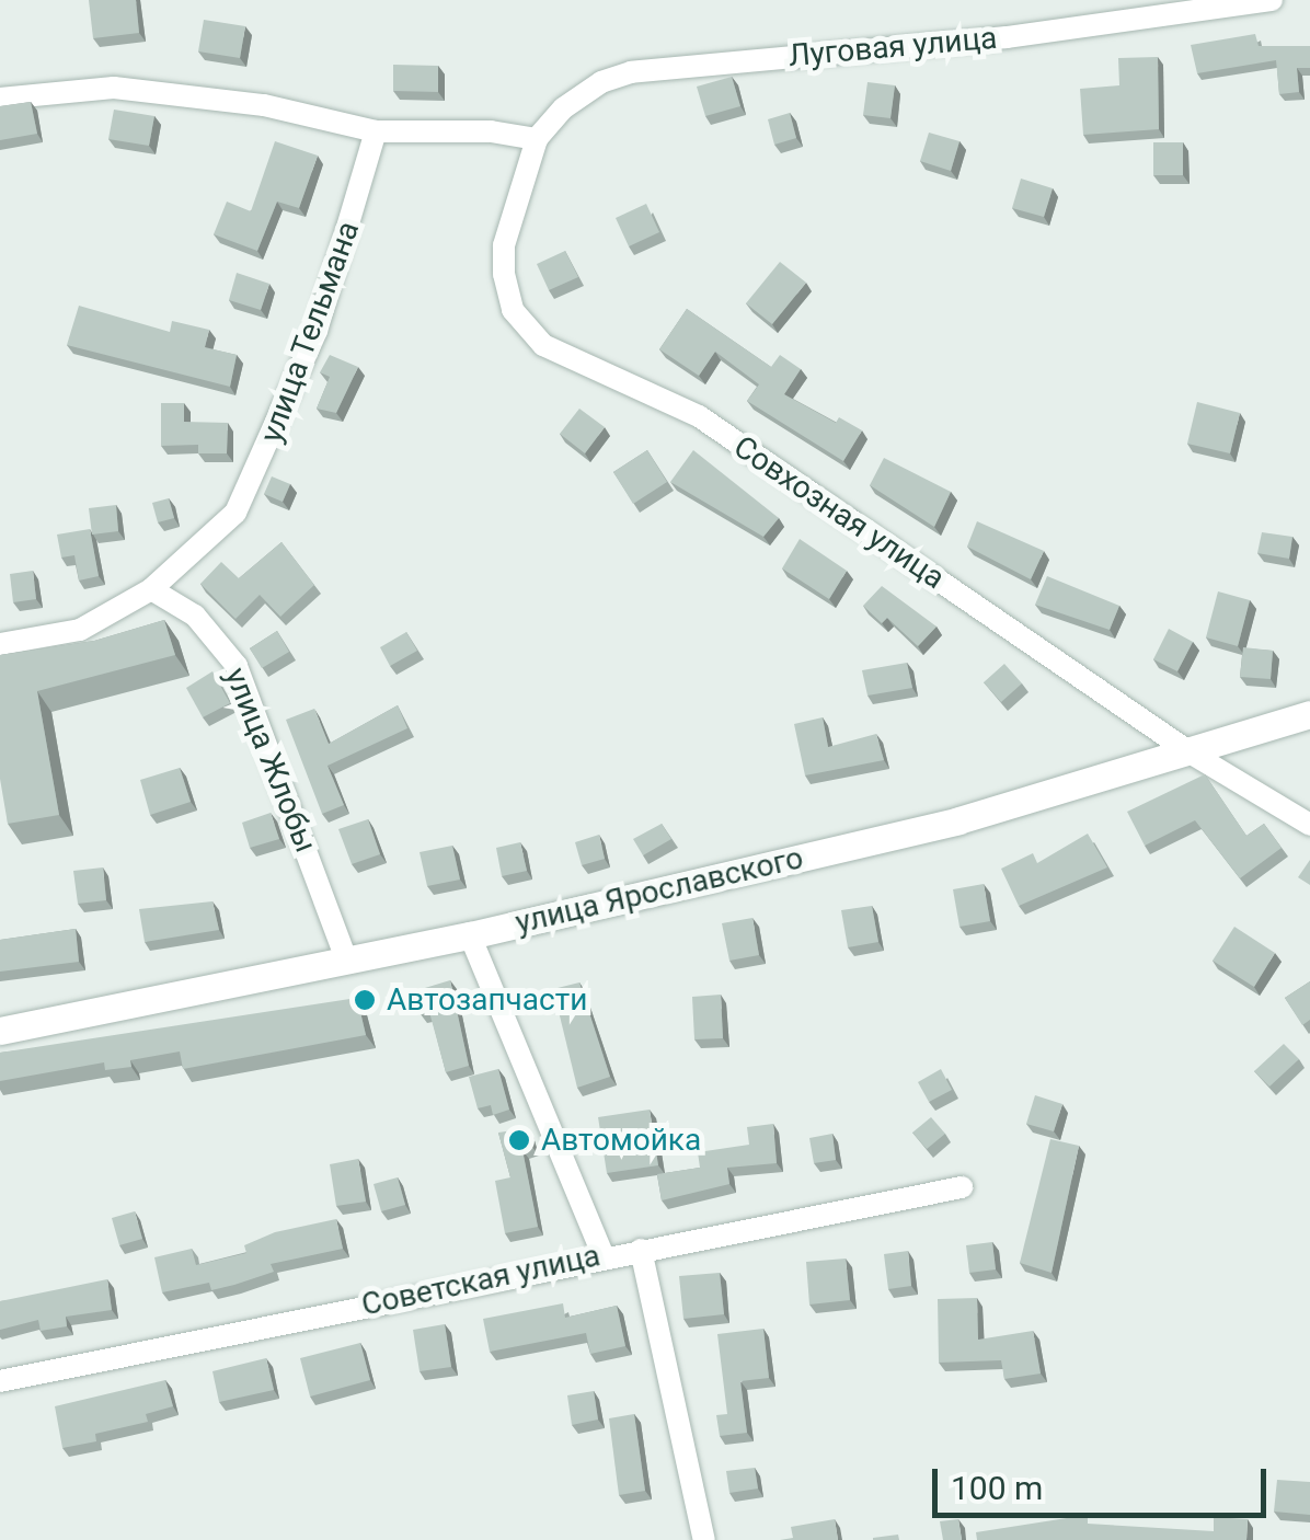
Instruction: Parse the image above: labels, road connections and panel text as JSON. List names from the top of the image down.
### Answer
{
  "streets": {
    "street": [
      "Луговая улица",
      "улица Тельмана",
      "Совхозная улица",
      "улица Жлобы",
      "улица Ярославского",
      "Советская улица"
    ]
  },
  "crossings": [
    ["Луговая улица", "Совхозная улица"],
    ["улица Тельмана", "улица Жлобы"],
    ["Совхозная улица", "улица Ярославского"],
    ["улица Жлобы", "улица Ярославского"]
  ],
  "places": ["Автозапчасти", "Автомойка"],
  "scale_bar": "100 m"
}
